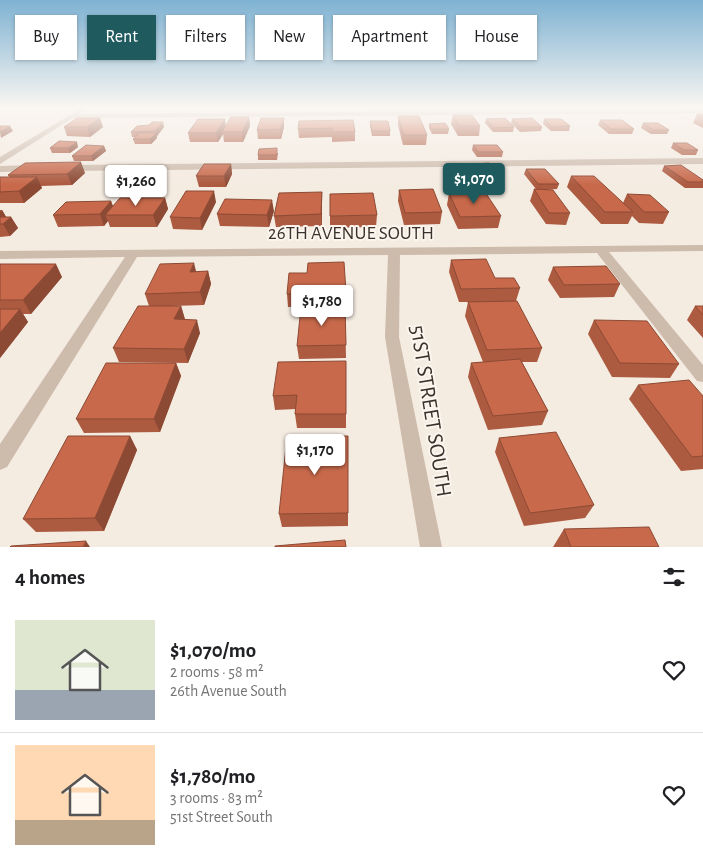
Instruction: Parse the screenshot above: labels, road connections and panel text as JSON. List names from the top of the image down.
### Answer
{
  "streets": {
    "street": ["26TH AVENUE SOUTH", "51ST STREET SOUTH"]
  },
  "crossings": [
    ["26TH AVENUE SOUTH", "51ST STREET SOUTH"]
  ],
  "page": {
    "chip": [
      "Buy",
      "Rent",
      "Filters",
      "New",
      "Apartment",
      "House"
    ],
    "price": [
      "$1,070",
      "$1,260",
      "$1,780",
      "$1,170"
    ],
    "heading": "4 homes",
    "list": [
      {
        "name": "$1,070/mo",
        "note": "2 rooms · 58 m² · 26th Avenue South"
      },
      {
        "name": "$1,780/mo",
        "note": "3 rooms · 83 m² · 51st Street South"
      }
    ]
  }
}
